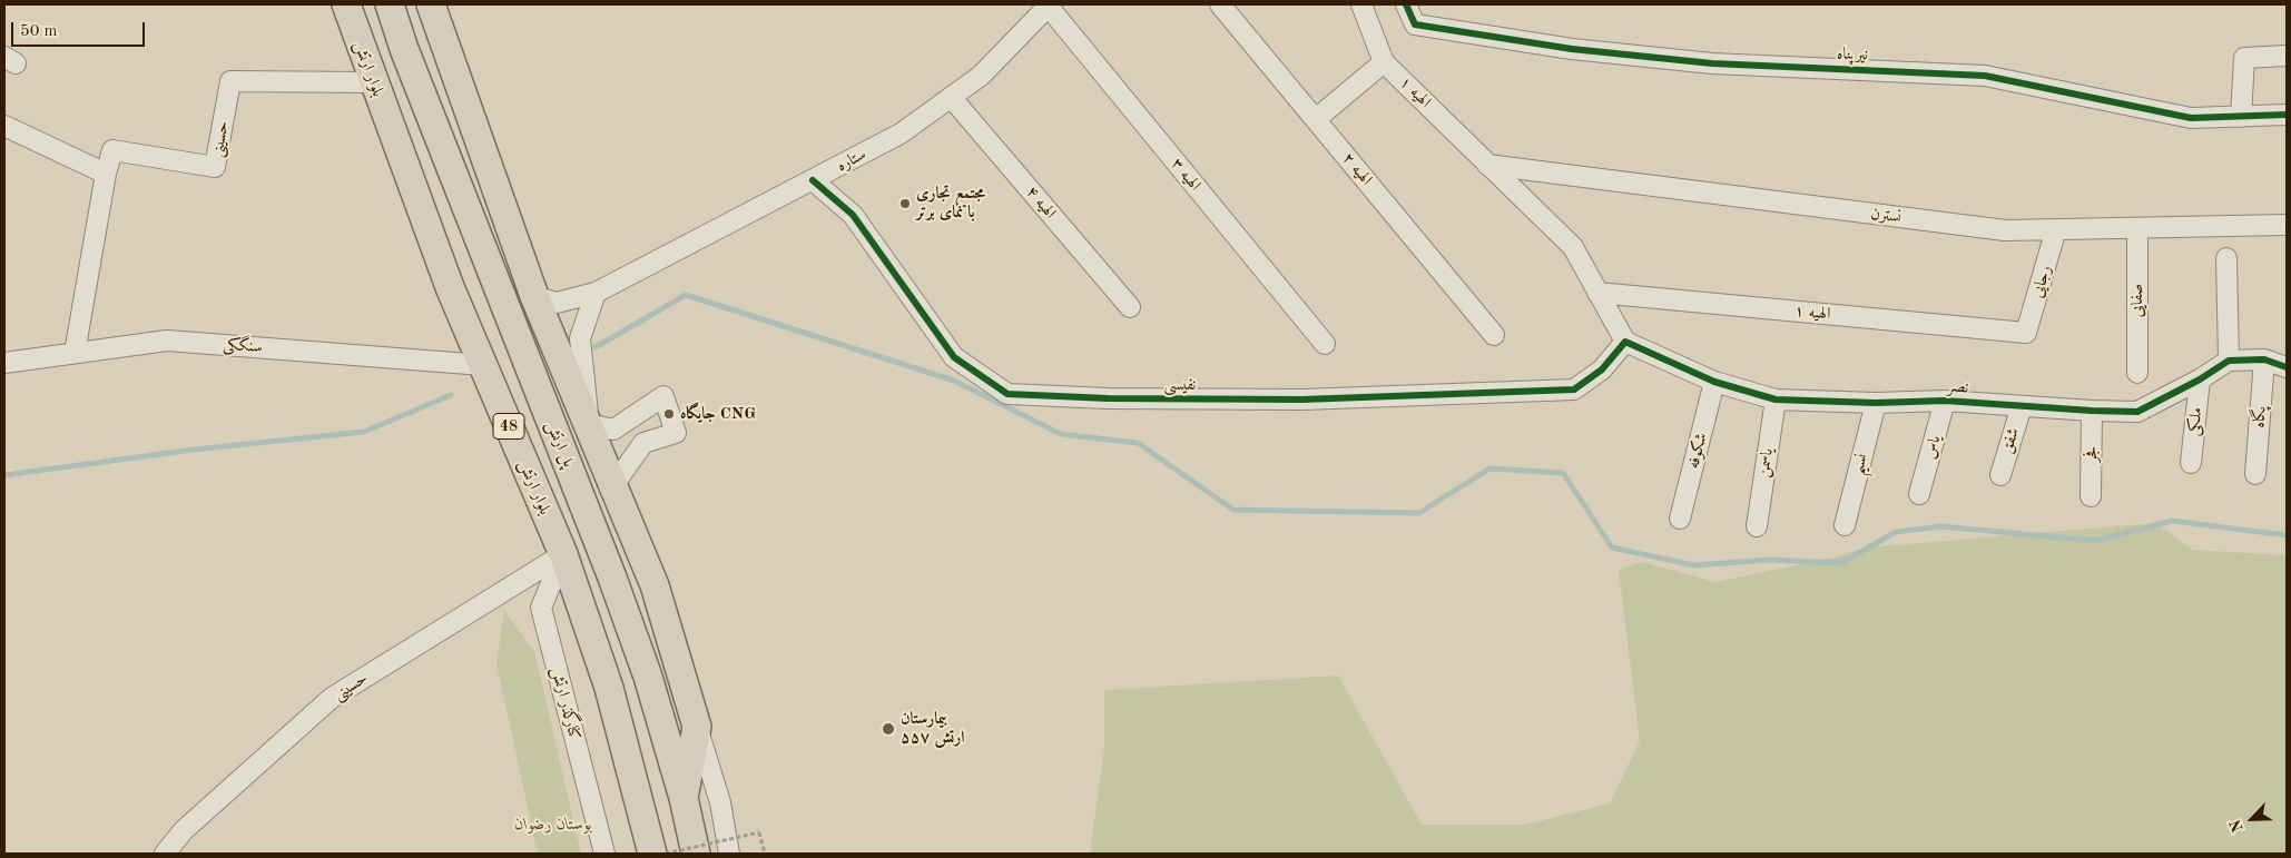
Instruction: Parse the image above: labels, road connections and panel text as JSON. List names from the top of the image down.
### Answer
{
  "streets": {
    "highway": ["بلوار ارتش", "48", "پل ارتش"],
    "street": [
      "نیرپناه",
      "الهیه ۱",
      "حسینی",
      "ستاره",
      "الهیه ۲",
      "الهیه ۳",
      "الهیه ۴",
      "نسترن",
      "رجایی",
      "صفایی",
      "سنگکی",
      "نفیسی",
      "نصر",
      "پگاه",
      "ملکی",
      "شفق",
      "یاس",
      "شکوفه",
      "فجر",
      "یاسمن",
      "نسیم",
      "کنارگذر ارتش"
    ]
  },
  "crossings": [
    ["بلوار ارتش", "حسینی"],
    ["بلوار ارتش", "سنگکی"],
    ["بلوار ارتش", "کنارگذر ارتش"],
    ["الهیه ۱", "نسترن"],
    ["الهیه ۱", "رجایی"],
    ["الهیه ۱", "نفیسی"],
    ["الهیه ۱", "نصر"],
    ["حسینی", "کنارگذر ارتش"],
    ["ستاره", "الهیه ۳"],
    ["ستاره", "الهیه ۴"],
    ["ستاره", "نفیسی"],
    ["نسترن", "رجایی"],
    ["نسترن", "صفایی"],
    ["نفیسی", "نصر"],
    ["نصر", "ملکی"],
    ["نصر", "شفق"],
    ["نصر", "یاس"],
    ["نصر", "شکوفه"],
    ["نصر", "فجر"],
    ["نصر", "یاسمن"],
    ["نصر", "نسیم"],
    ["48", "پل ارتش"]
  ],
  "parks": ["بوستان رضوان"],
  "places": ["مجتمع تجاری با نمای برتر", "جایگاه CNG", "بیمارستان ۵۵۷ ارتش"],
  "scale_bar": "50 m",
  "north": "bottom left"
}
